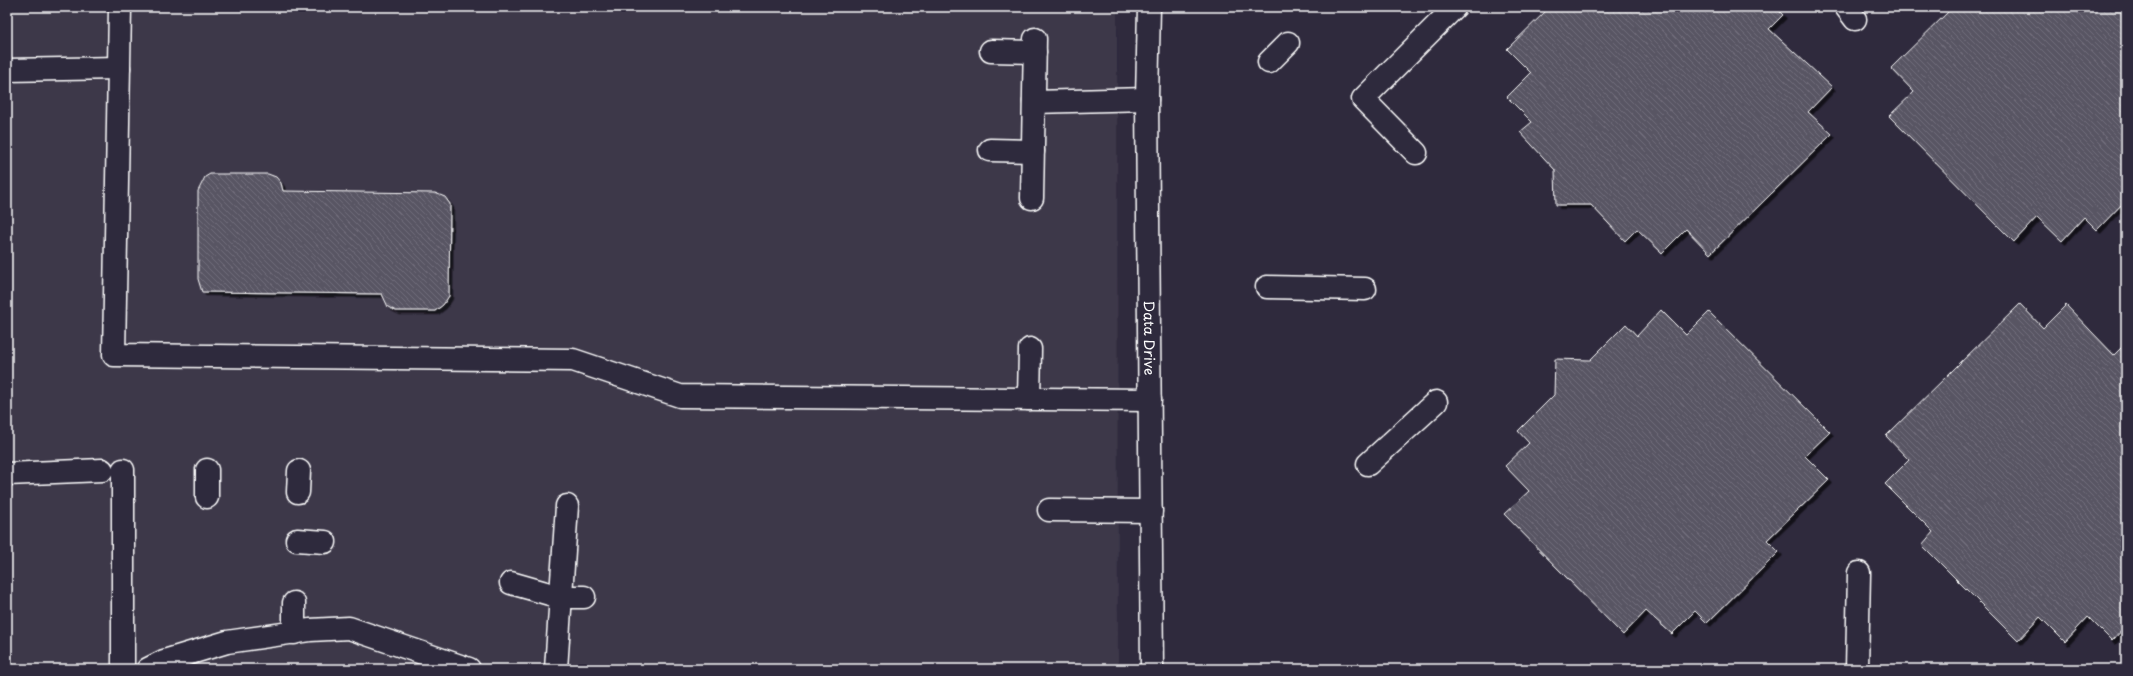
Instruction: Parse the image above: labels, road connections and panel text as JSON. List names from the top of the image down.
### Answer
{
  "streets": {
    "street": ["Data Drive"]
  }
}
